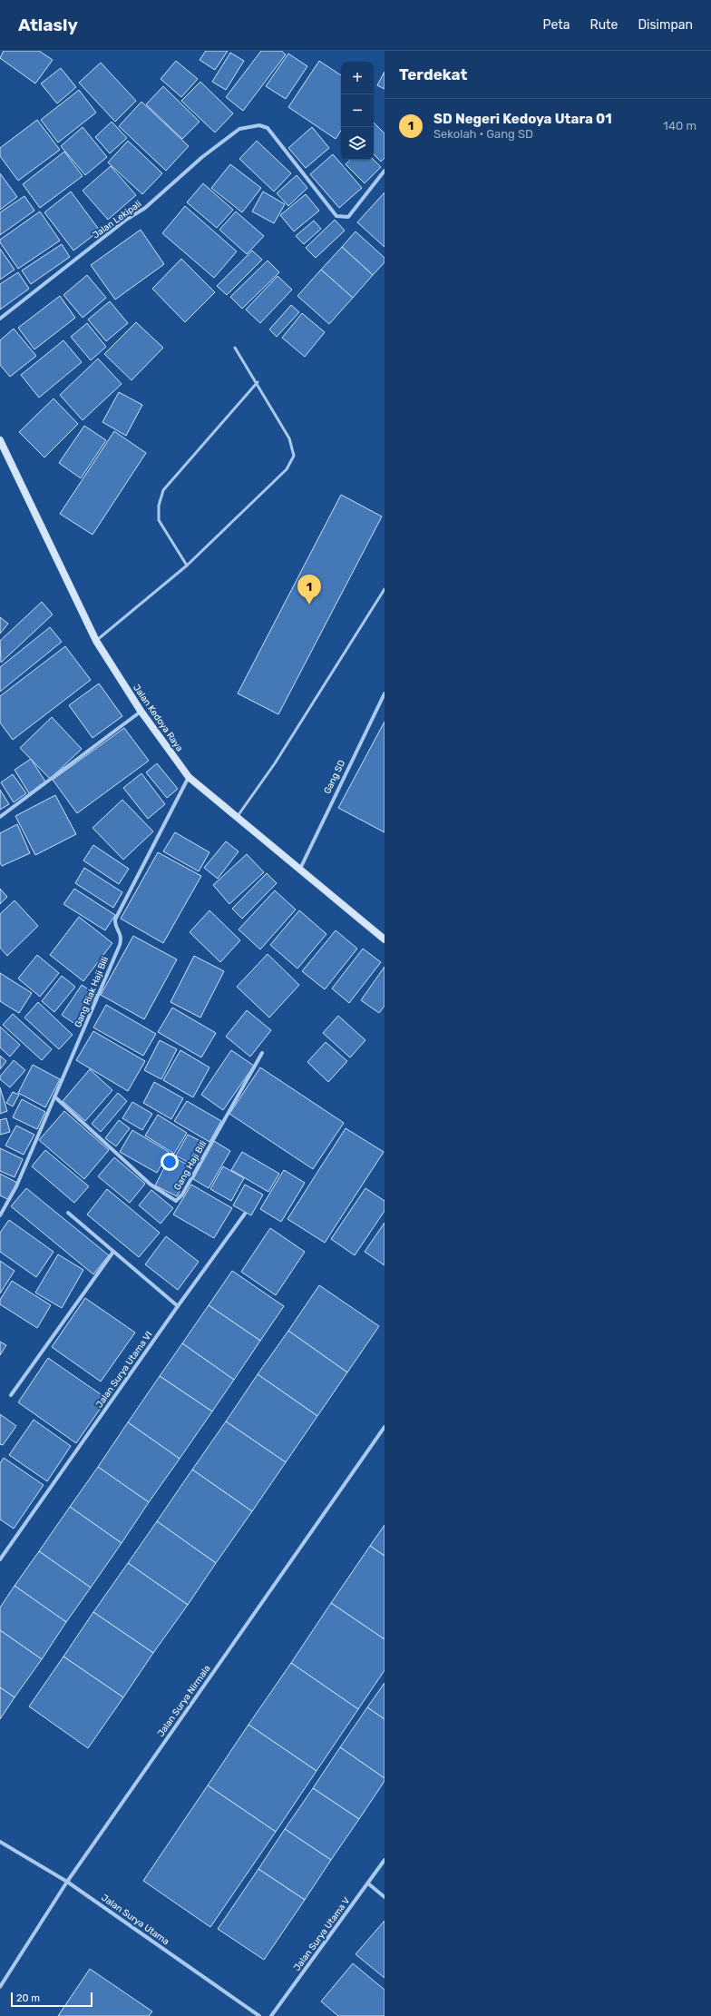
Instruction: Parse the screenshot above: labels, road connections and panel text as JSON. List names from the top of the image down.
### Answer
{
  "streets": {
    "street": [
      "Jalan Lekipali",
      "Jalan Kedoya Raya",
      "Gang SD",
      "Gang Riak Haji Bili",
      "Gang Haji Bili",
      "Jalan Surya Utama VI",
      "Jalan Surya Nirmala",
      "Jalan Surya Utama",
      "Jalan Surya Utama V"
    ]
  },
  "crossings": [
    ["Jalan Kedoya Raya", "Gang SD"],
    ["Jalan Kedoya Raya", "Gang Riak Haji Bili"],
    ["Gang Riak Haji Bili", "Gang Haji Bili"],
    ["Jalan Surya Nirmala", "Jalan Surya Utama"]
  ],
  "scale_bar": "20 m",
  "page": {
    "header": "Atlasly",
    "nav": ["Peta", "Rute", "Disimpan"],
    "heading": "Terdekat",
    "map_buttons": ["+", "−"],
    "list": [
      {
        "mark": "1",
        "name": "SD Negeri Kedoya Utara 01",
        "note": "Sekolah · Gang SD",
        "value": "140 m"
      }
    ],
    "pins": "1",
    "scale": "20 m"
  }
}
